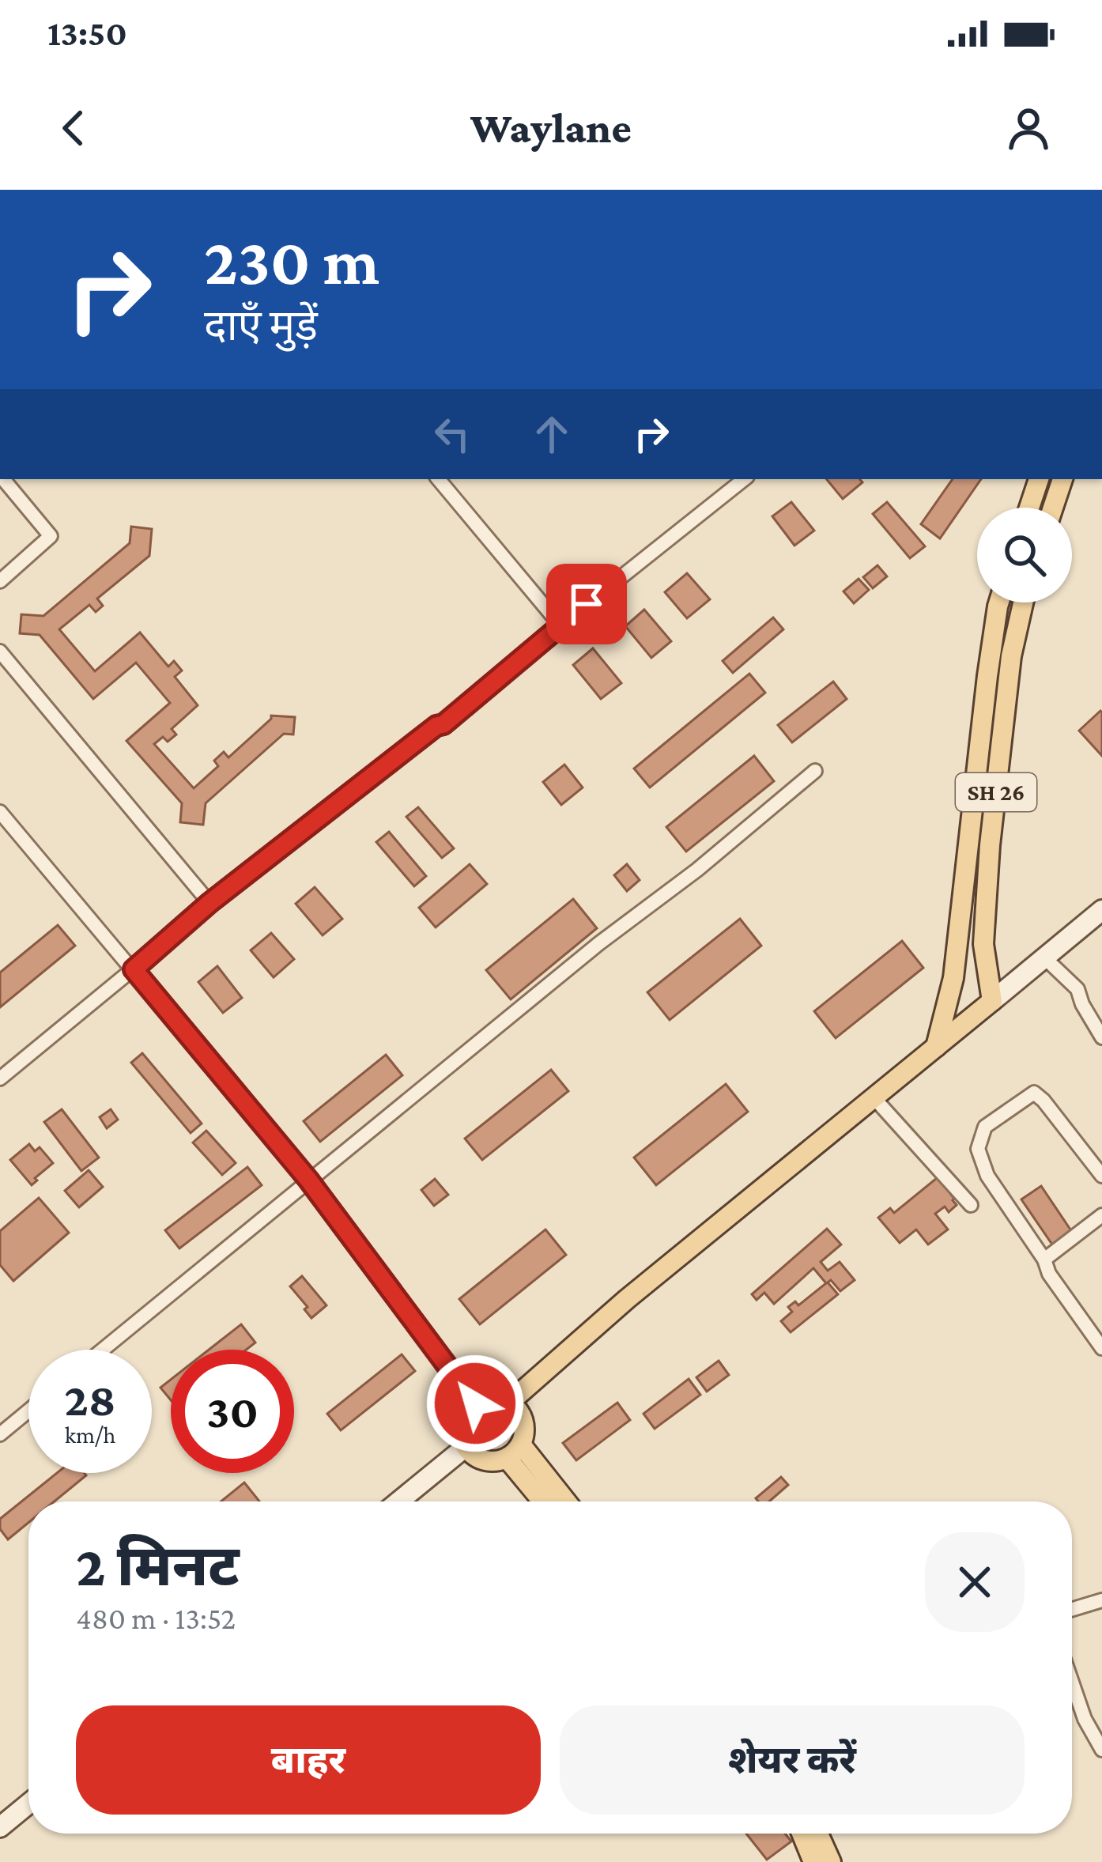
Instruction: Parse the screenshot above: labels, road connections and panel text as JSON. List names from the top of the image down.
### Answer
{
  "streets": {
    "main road": ["SH 26"]
  },
  "page": {
    "status": "13:50",
    "header": "Waylane",
    "turn": ["230 m", "दाएँ मुड़ें"],
    "speed": "28 km/h",
    "limit": "30",
    "heading": ["2 मिनट", "480 m · 13:52"],
    "buttons": ["बाहर", "शेयर करें"]
  }
}
